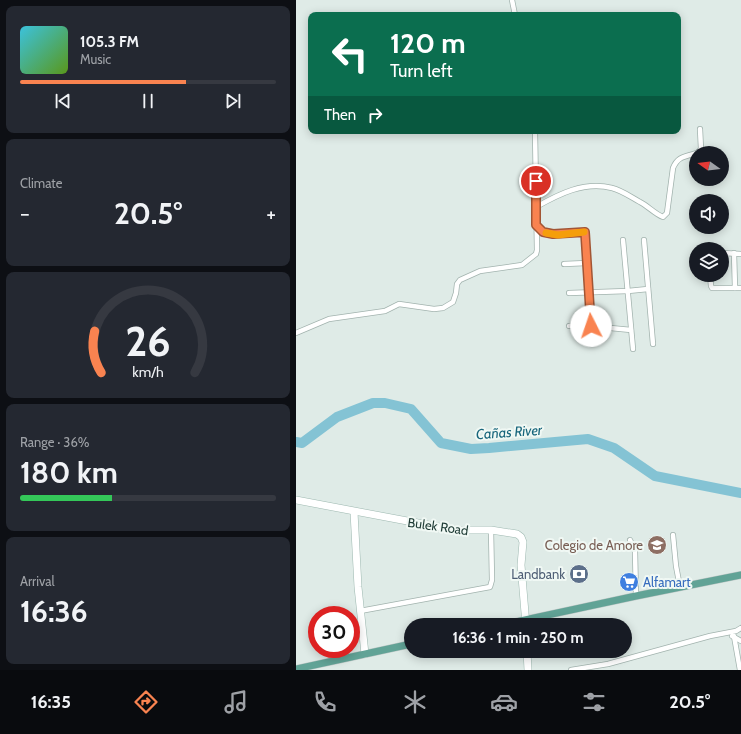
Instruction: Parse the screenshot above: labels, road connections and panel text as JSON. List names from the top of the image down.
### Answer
{
  "streets": {
    "main road": ["Bulek Road"]
  },
  "water": ["Cañas River"],
  "places": {
    "school or university": ["Colegio de Amore"],
    "bank": ["Landbank"],
    "supermarket": ["Alfamart"]
  },
  "north": "left",
  "page": {
    "turn": ["120 m", "Turn left"],
    "song": ["105.3 FM", "Music"],
    "then": "Then",
    "tile": [
      "Climate",
      ["Range · 36%", "180 km"],
      ["Arrival", "16:36"]
    ],
    "heat": ["−", "20.5°", "+"],
    "limit": "30",
    "trip": "16:36 · 1 min · 250 m",
    "tabs": ["16:35", "20.5°"],
    "gauge": ["26", "km/h"]
  }
}
